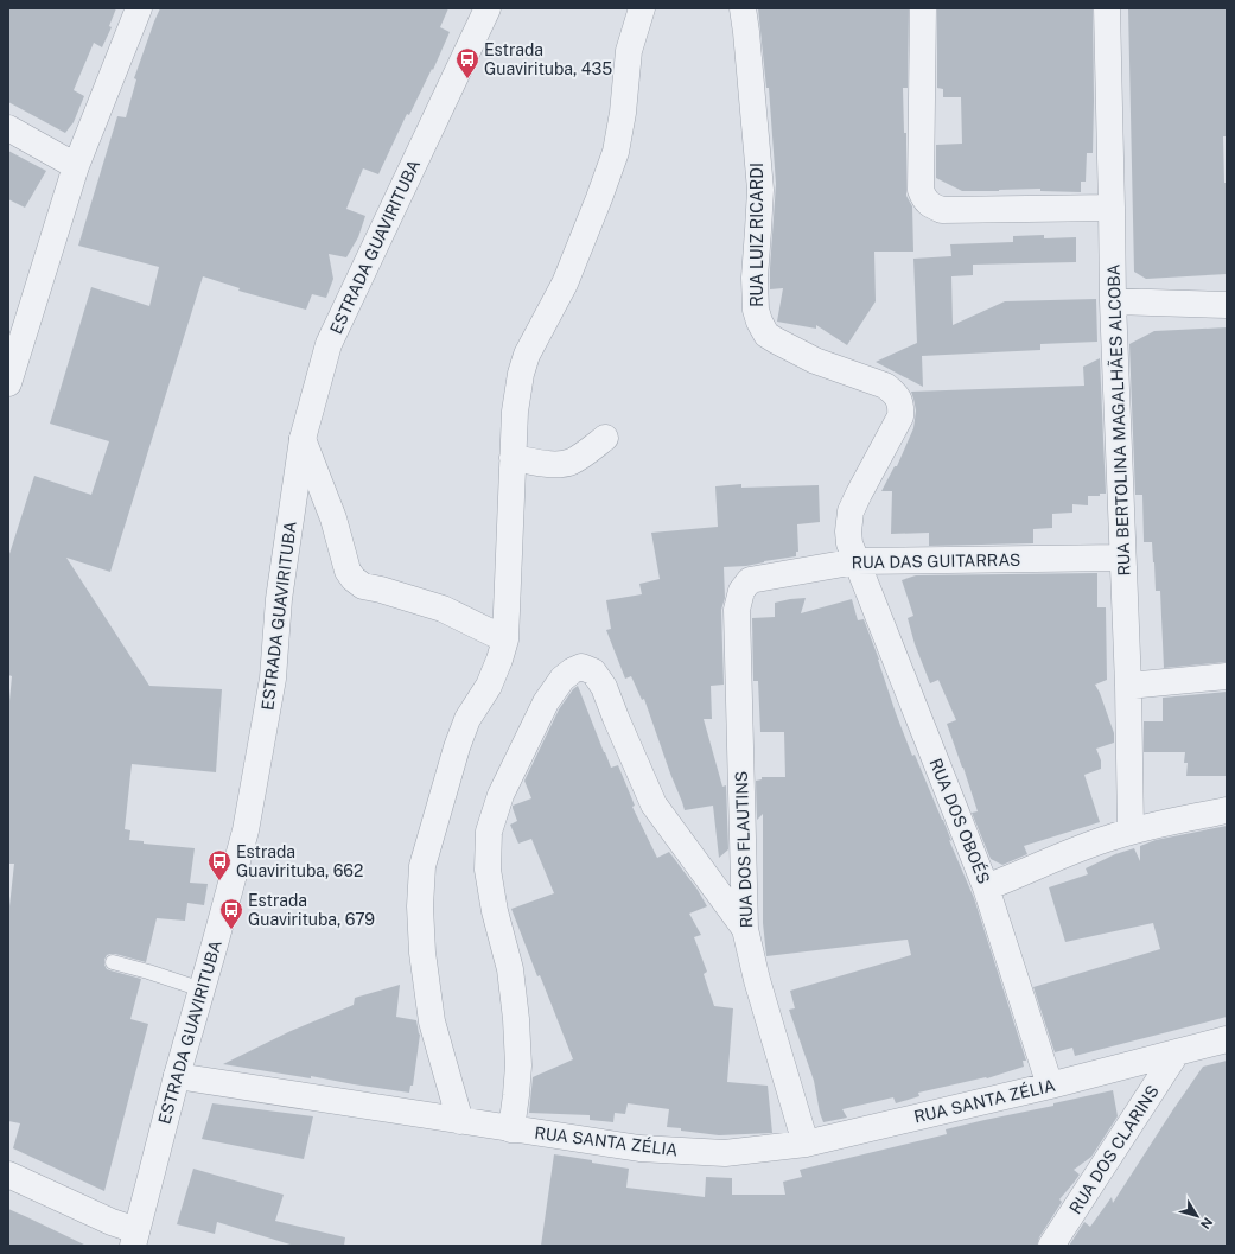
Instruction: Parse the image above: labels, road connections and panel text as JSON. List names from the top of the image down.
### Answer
{
  "streets": {
    "street": [
      "RUA LUIZ RICARDI",
      "ESTRADA GUAVIRITUBA",
      "RUA BERTOLINA MAGALHÃES ALCOBA",
      "RUA DAS GUITARRAS",
      "RUA DOS OBOÉS",
      "RUA DOS FLAUTINS",
      "RUA SANTA ZÉLIA",
      "RUA DOS CLARINS"
    ]
  },
  "crossings": [
    ["RUA LUIZ RICARDI", "RUA DAS GUITARRAS"],
    ["RUA LUIZ RICARDI", "RUA DOS OBOÉS"],
    ["ESTRADA GUAVIRITUBA", "RUA SANTA ZÉLIA"],
    ["RUA BERTOLINA MAGALHÃES ALCOBA", "RUA DAS GUITARRAS"],
    ["RUA DAS GUITARRAS", "RUA DOS OBOÉS"],
    ["RUA DAS GUITARRAS", "RUA DOS FLAUTINS"],
    ["RUA DOS OBOÉS", "RUA SANTA ZÉLIA"],
    ["RUA DOS FLAUTINS", "RUA SANTA ZÉLIA"],
    ["RUA SANTA ZÉLIA", "RUA DOS CLARINS"]
  ],
  "places": {
    "bus stop": ["Estrada Guavirituba, 435", "Estrada Guavirituba, 662", "Estrada Guavirituba, 679"]
  },
  "north": "bottom right"
}
